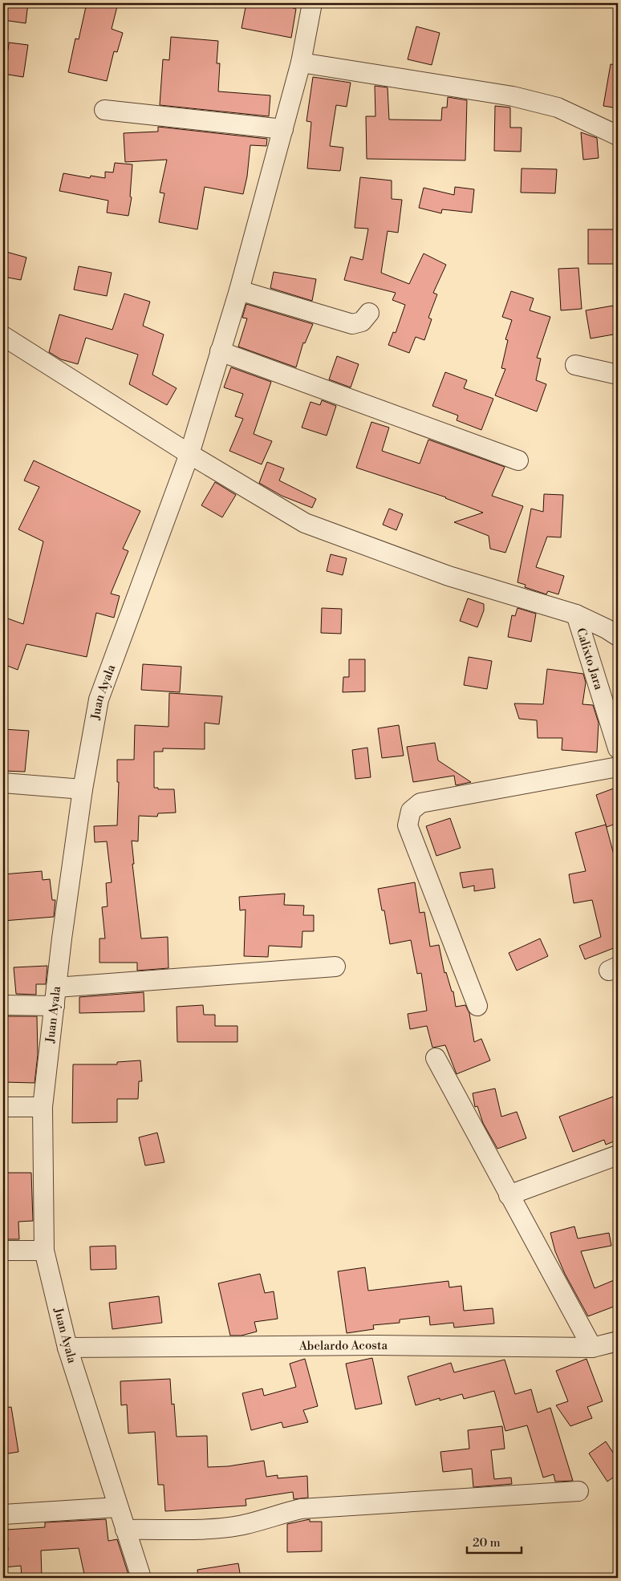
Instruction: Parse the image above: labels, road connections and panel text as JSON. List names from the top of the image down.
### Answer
{
  "streets": {
    "street": ["Calixto Jara", "Juan Ayala", "Abelardo Acosta"]
  },
  "crossings": [
    ["Juan Ayala", "Abelardo Acosta"]
  ],
  "scale_bar": "20 m"
}
